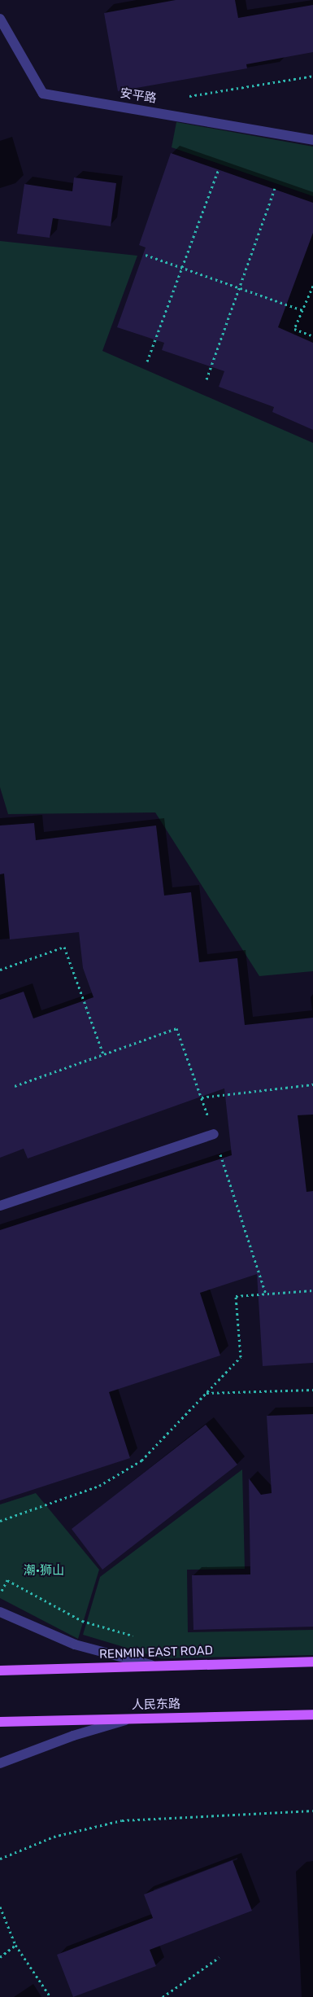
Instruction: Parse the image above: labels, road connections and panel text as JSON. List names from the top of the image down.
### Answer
{
  "streets": {
    "main road": ["RENMIN EAST ROAD", "人民东路"],
    "street": ["安平路"]
  },
  "parks": ["潮·狮山"]
}
